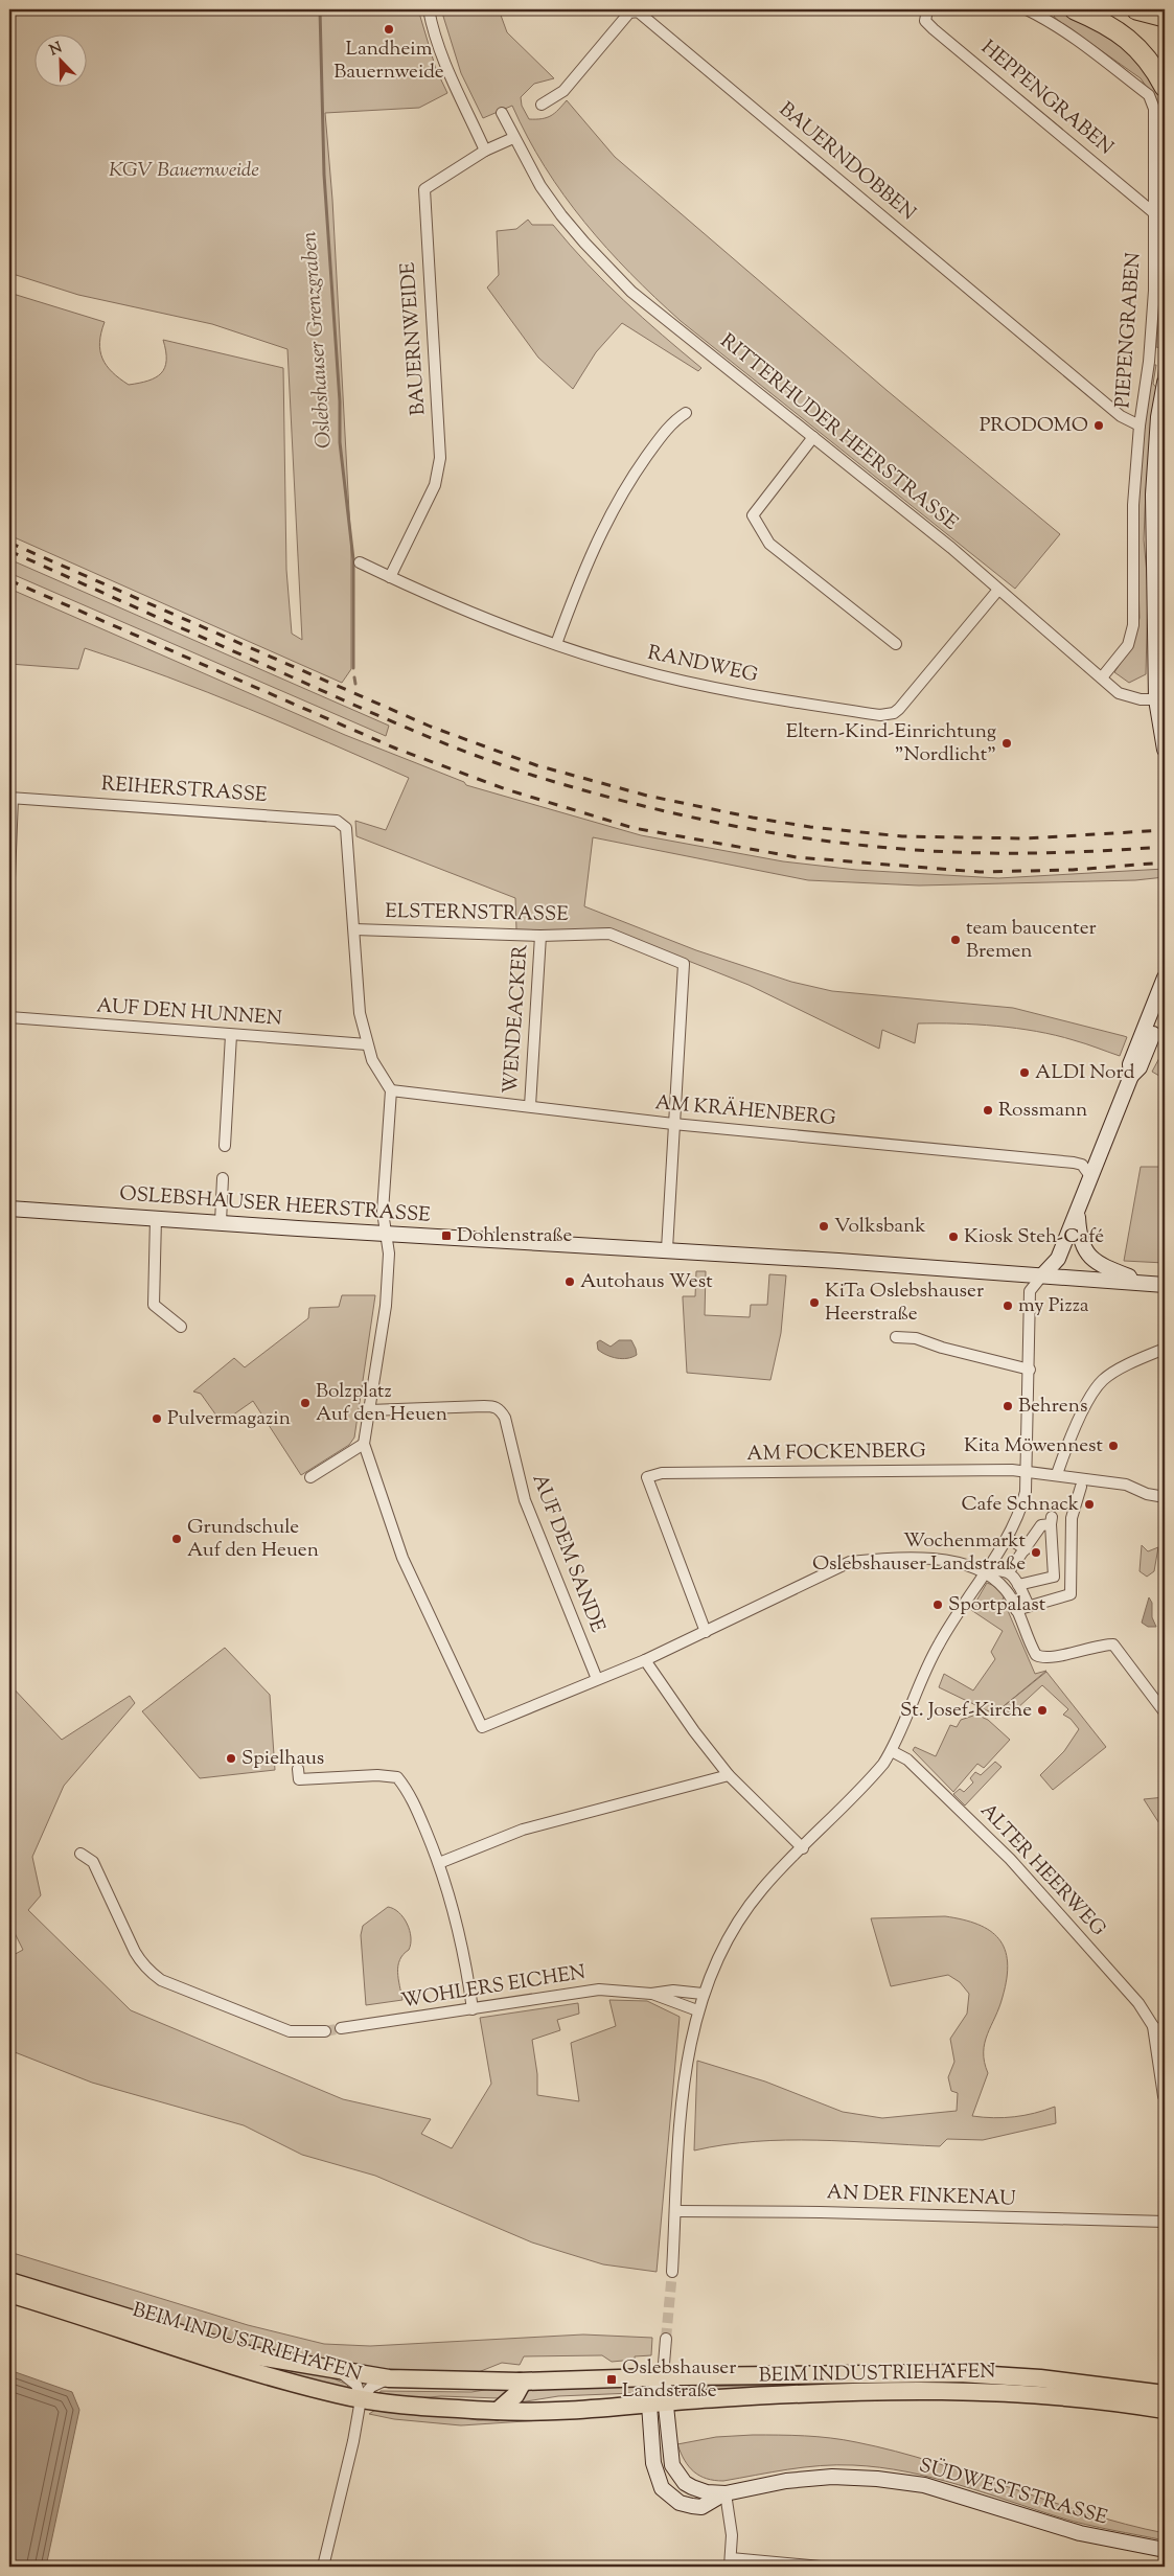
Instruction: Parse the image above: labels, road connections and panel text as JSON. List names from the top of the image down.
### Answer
{
  "streets": {
    "main road": ["OSLEBSHAUSER HEERSTRASSE", "BEIM INDUSTRIEHAFEN", "SÜDWESTSTRASSE"],
    "street": [
      "HEPPENGRABEN",
      "BAUERNDOBBEN",
      "PIEPENGRABEN",
      "BAUERNWEIDE",
      "RITTERHUDER HEERSTRASSE",
      "RANDWEG",
      "REIHERSTRASSE",
      "ELSTERNSTRASSE",
      "AUF DEN HUNNEN",
      "WENDEACKER",
      "AM KRÄHENBERG",
      "AM FOCKENBERG",
      "AUF DEM SANDE",
      "ALTER HEERWEG",
      "WOHLERS EICHEN",
      "AN DER FINKENAU"
    ]
  },
  "crossings": [
    ["HEPPENGRABEN", "PIEPENGRABEN"],
    ["BAUERNDOBBEN", "PIEPENGRABEN"],
    ["PIEPENGRABEN", "RITTERHUDER HEERSTRASSE"],
    ["BAUERNWEIDE", "RITTERHUDER HEERSTRASSE"],
    ["BAUERNWEIDE", "RANDWEG"],
    ["RITTERHUDER HEERSTRASSE", "RANDWEG"],
    ["REIHERSTRASSE", "ELSTERNSTRASSE"],
    ["ELSTERNSTRASSE", "WENDEACKER"],
    ["ELSTERNSTRASSE", "AM KRÄHENBERG"],
    ["WENDEACKER", "AM KRÄHENBERG"],
    ["BEIM INDUSTRIEHAFEN", "SÜDWESTSTRASSE"]
  ],
  "water": ["Oslebshauser Grenzgraben"],
  "parks": ["KGV Bauernweide"],
  "places": {
    "other": [
      "Landheim Bauernweide",
      "PRODOMO",
      "Eltern-Kind-Einrichtung \"Nordlicht\"",
      "team baucenter Bremen",
      "ALDI Nord",
      "Rossmann",
      "Volksbank",
      "Kiosk Steh-Café",
      "Autohaus West",
      "KiTa Oslebshauser Heerstraße",
      "my Pizza",
      "Bolzplatz Auf den Heuen",
      "Behrens",
      "Pulvermagazin",
      "Kita Möwennest",
      "Cafe Schnack",
      "Grundschule Auf den Heuen",
      "Wochenmarkt Oslebshauser Landstraße",
      "Sportpalast",
      "St. Josef-Kirche",
      "Spielhaus"
    ],
    "transit": ["Dohlenstraße", "Oslebshauser Landstraße"]
  },
  "north": "top left"
}
